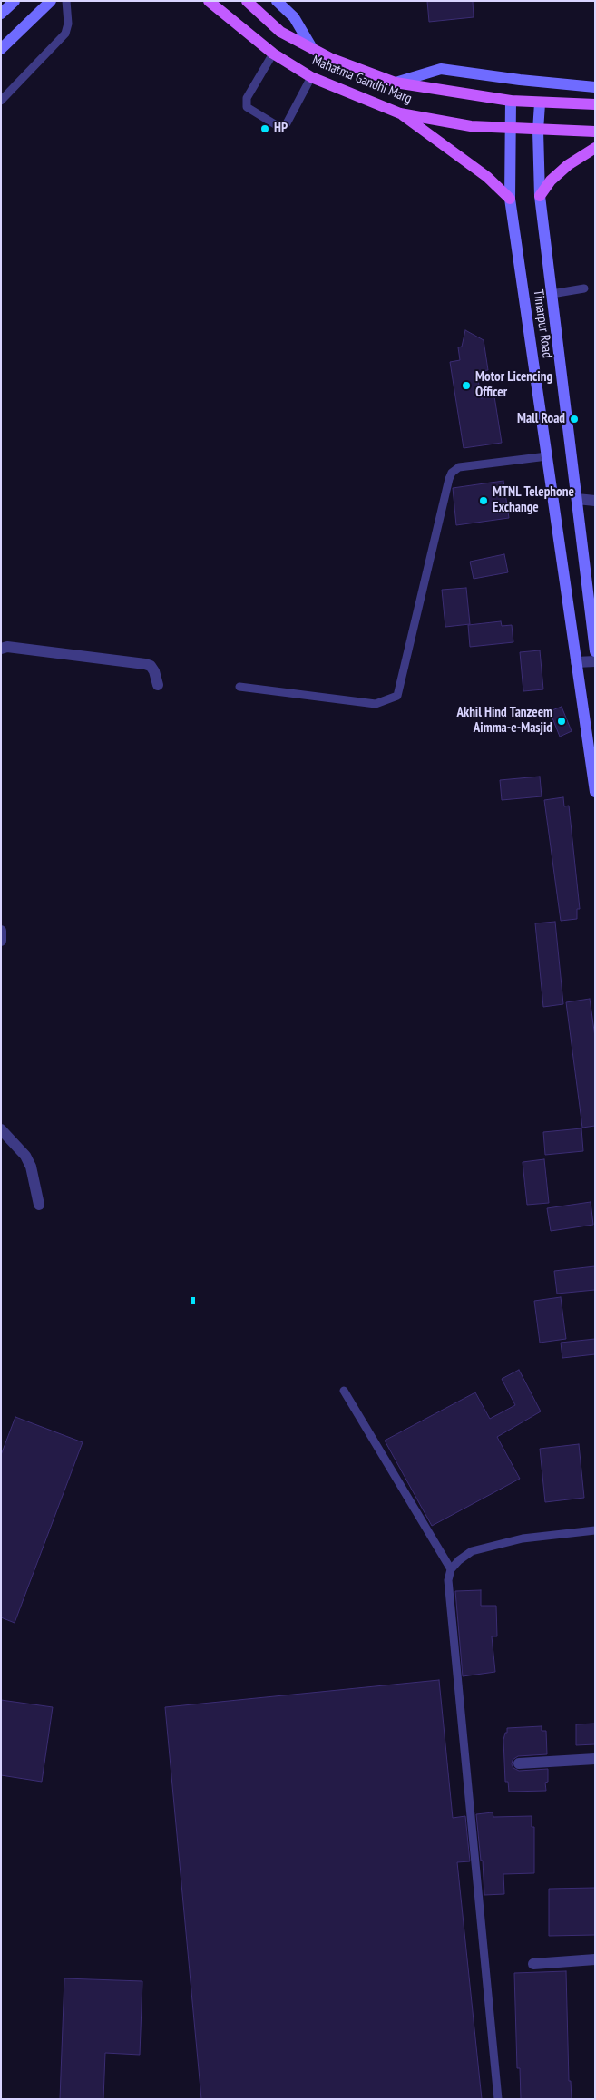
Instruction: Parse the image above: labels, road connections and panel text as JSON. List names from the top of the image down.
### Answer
{
  "streets": {
    "main road": ["Mahatma Gandhi Marg"],
    "street": ["Timarpur Road"]
  },
  "crossings": [
    ["Mahatma Gandhi Marg", "Timarpur Road"]
  ],
  "places": [
    "HP",
    "Motor Licencing Officer",
    "Mall Road",
    "MTNL Telephone Exchange",
    "Akhil Hind Tanzeem Aimma-e-Masjid"
  ]
}
